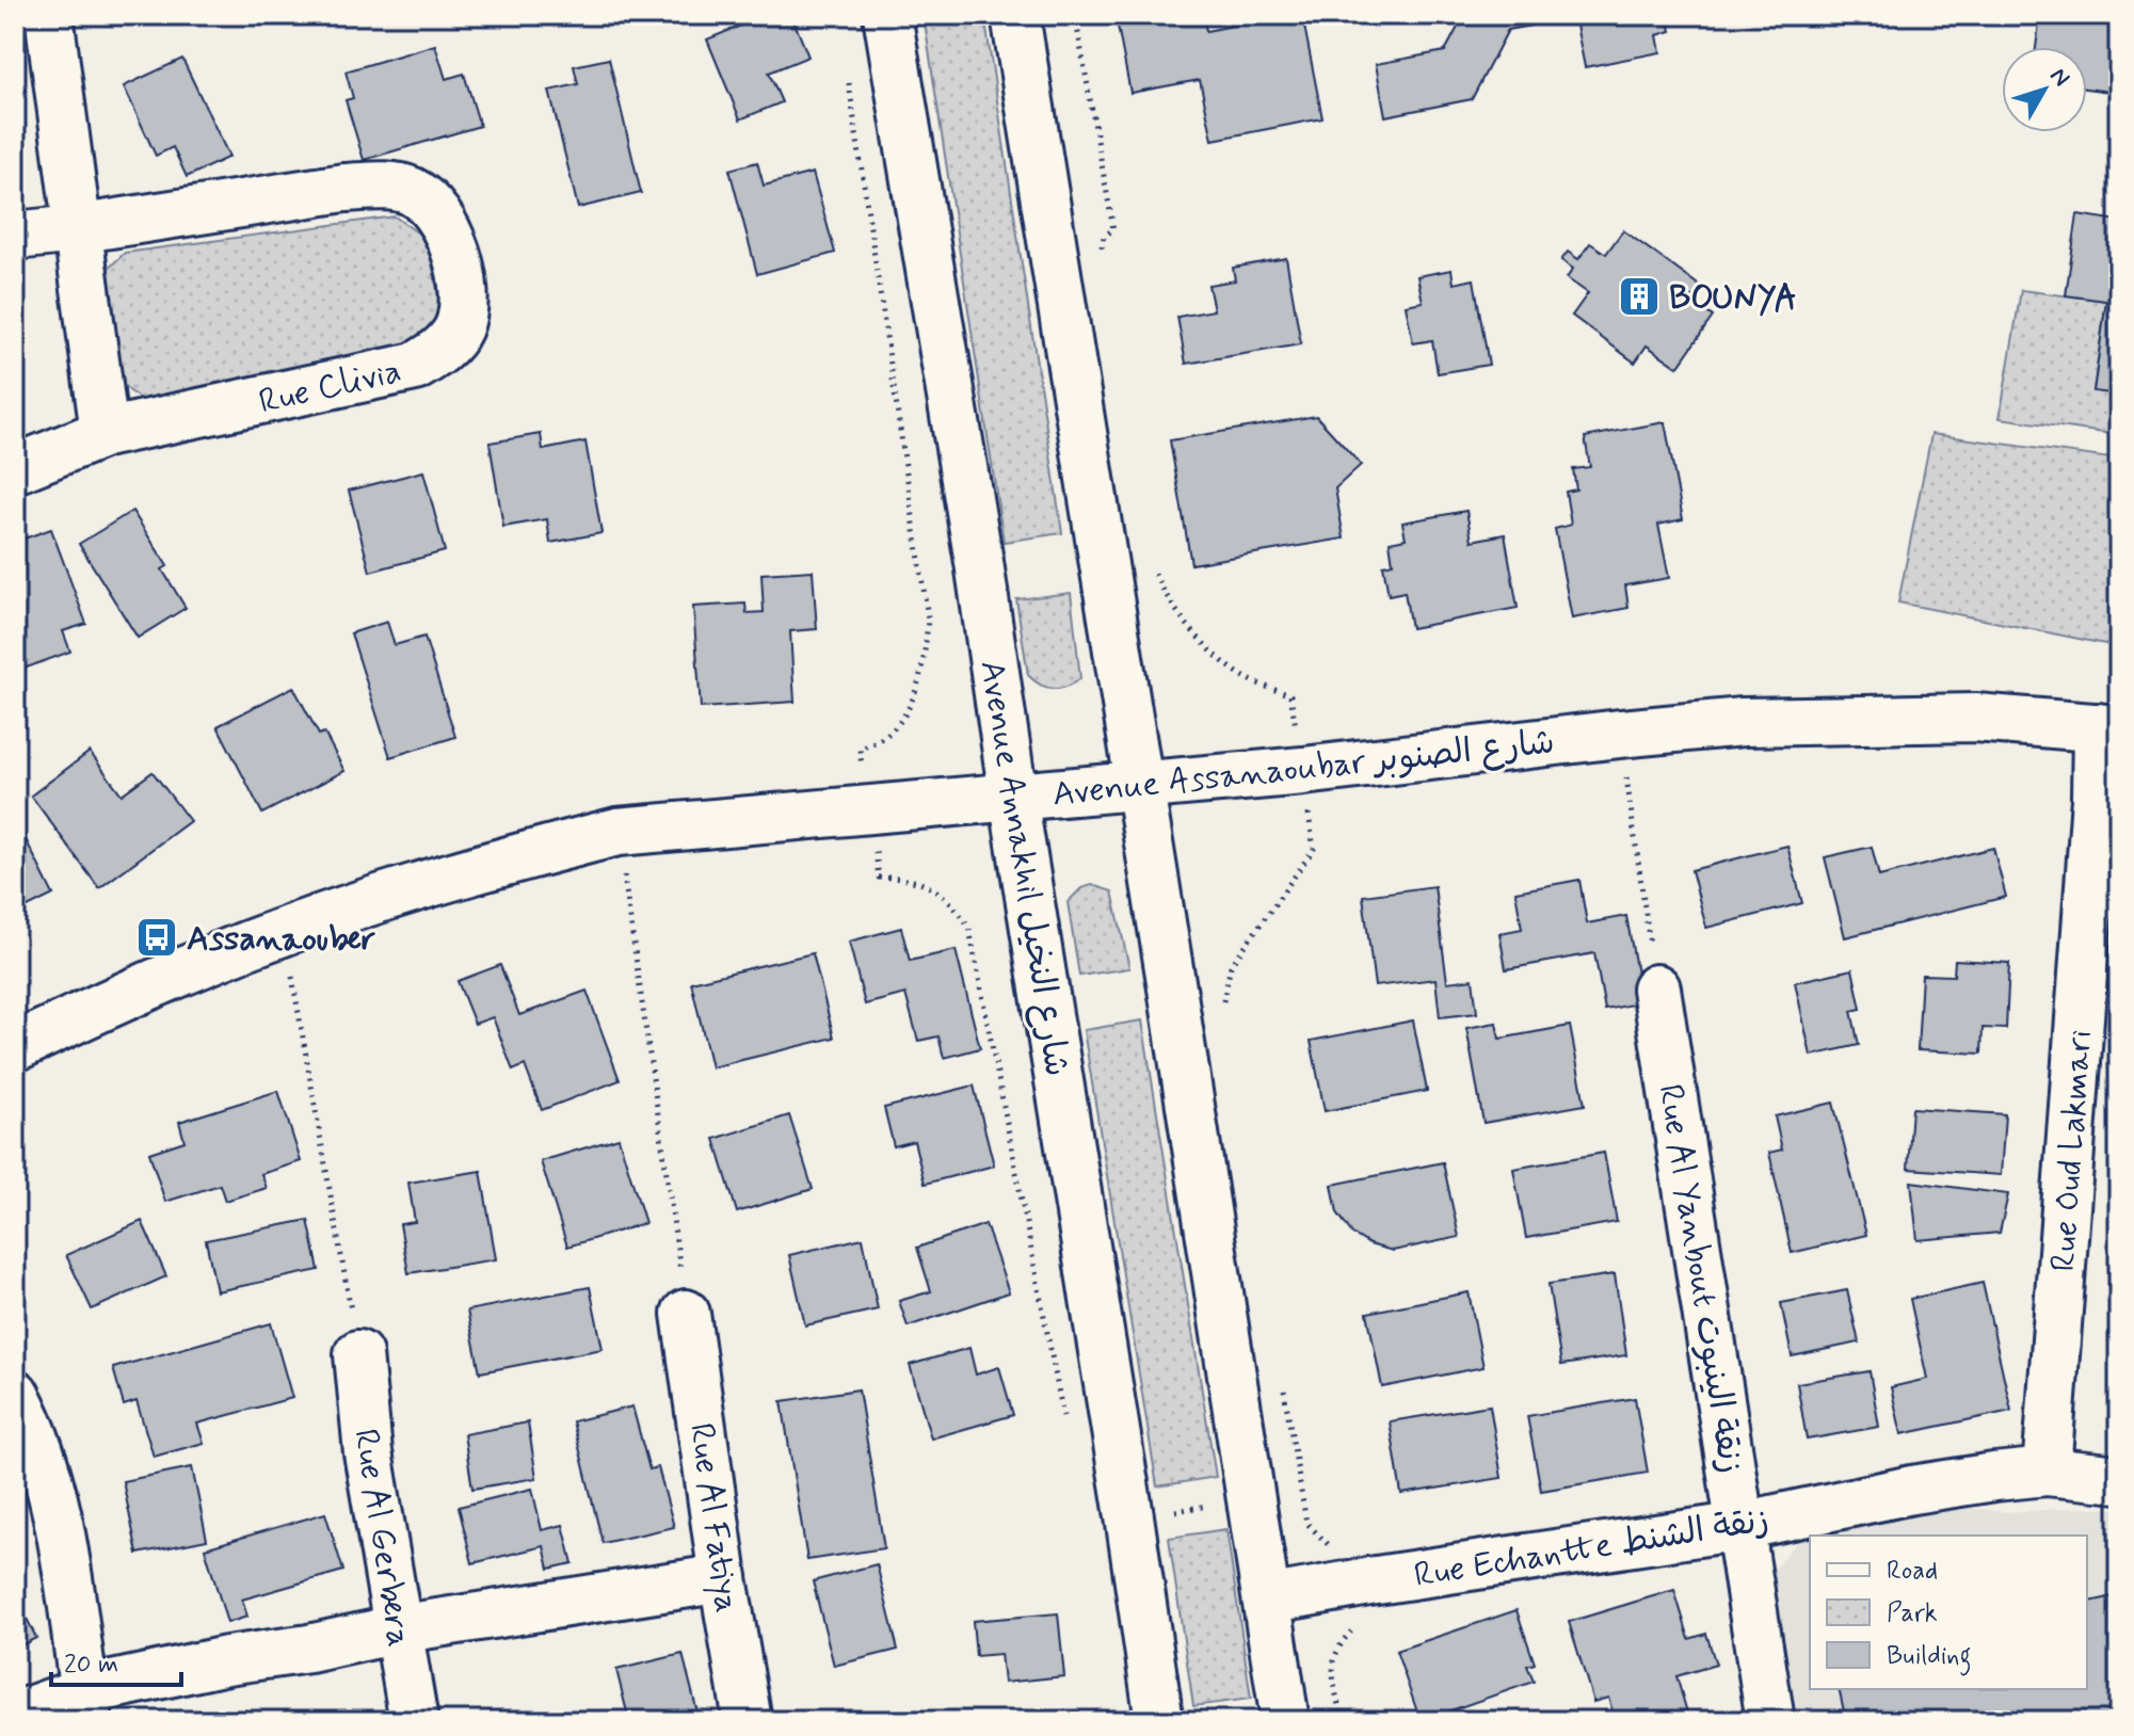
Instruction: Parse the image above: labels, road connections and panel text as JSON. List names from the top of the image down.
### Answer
{
  "streets": {
    "street": [
      "Rue Clivia",
      "Avenue Assanaoubar شارع الصنوبر",
      "Avenue Annakhil شارع النخيل",
      "Rue Oud Lakmari",
      "Rue Al Yanbout زنقة الينبوت",
      "Rue Al Fatiya",
      "Rue Al Gerbera",
      "Rue Echantte زنقة الشنط"
    ]
  },
  "crossings": [
    ["Avenue Assanaoubar شارع الصنوبر", "Avenue Annakhil شارع النخيل"],
    ["Avenue Assanaoubar شارع الصنوبر", "Rue Oud Lakmari"],
    ["Rue Oud Lakmari", "Rue Echantte زنقة الشنط"],
    ["Rue Al Yanbout زنقة الينبوت", "Rue Echantte زنقة الشنط"]
  ],
  "places": {
    "building": ["BOUNYA"],
    "bus stop": ["Assanaouber"]
  },
  "legend": ["Road", "Park", "Building"],
  "scale_bar": "20 m",
  "north": "top right"
}
